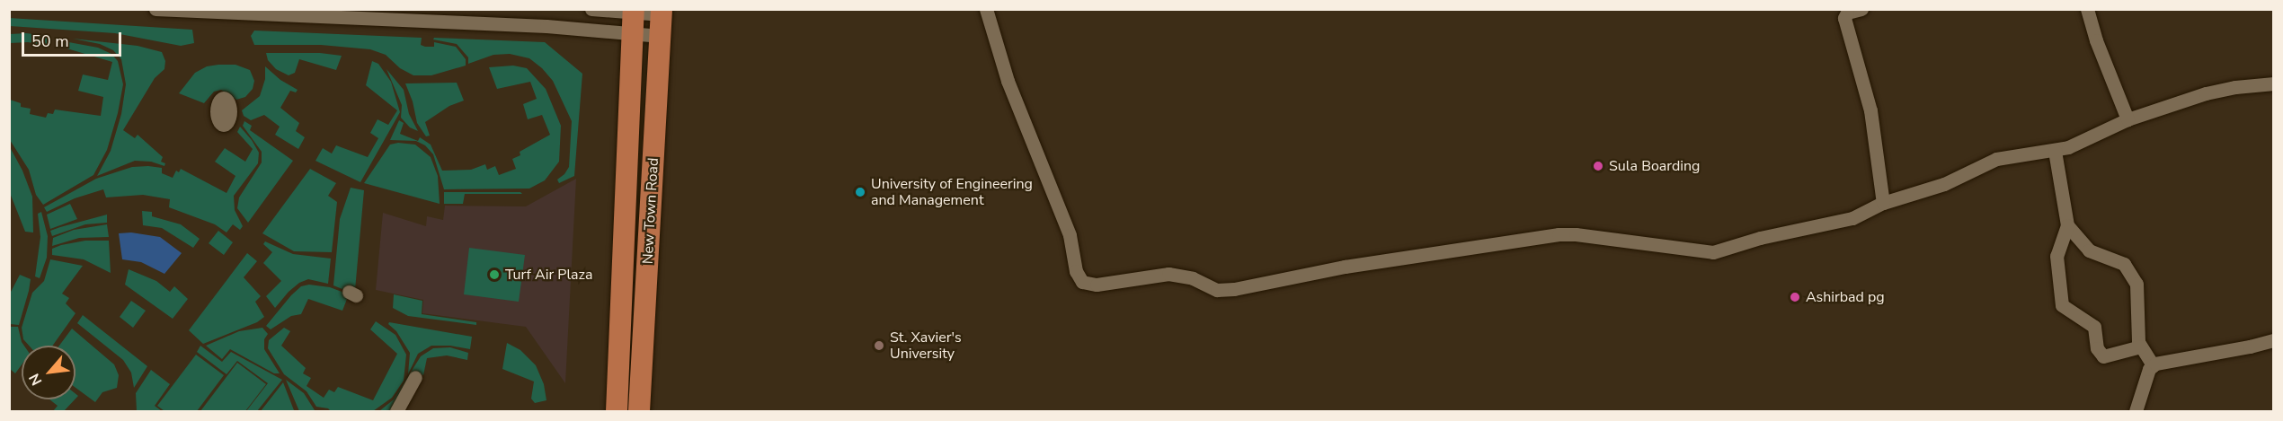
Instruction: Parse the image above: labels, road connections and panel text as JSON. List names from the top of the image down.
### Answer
{
  "streets": {
    "main road": ["New Town Road"]
  },
  "places": [
    "Sula Boarding",
    "University of Engineering and Management",
    "Turf Air Plaza",
    "Ashirbad pg",
    "St. Xavier's University"
  ],
  "scale_bar": "50 m",
  "north": "bottom left"
}
